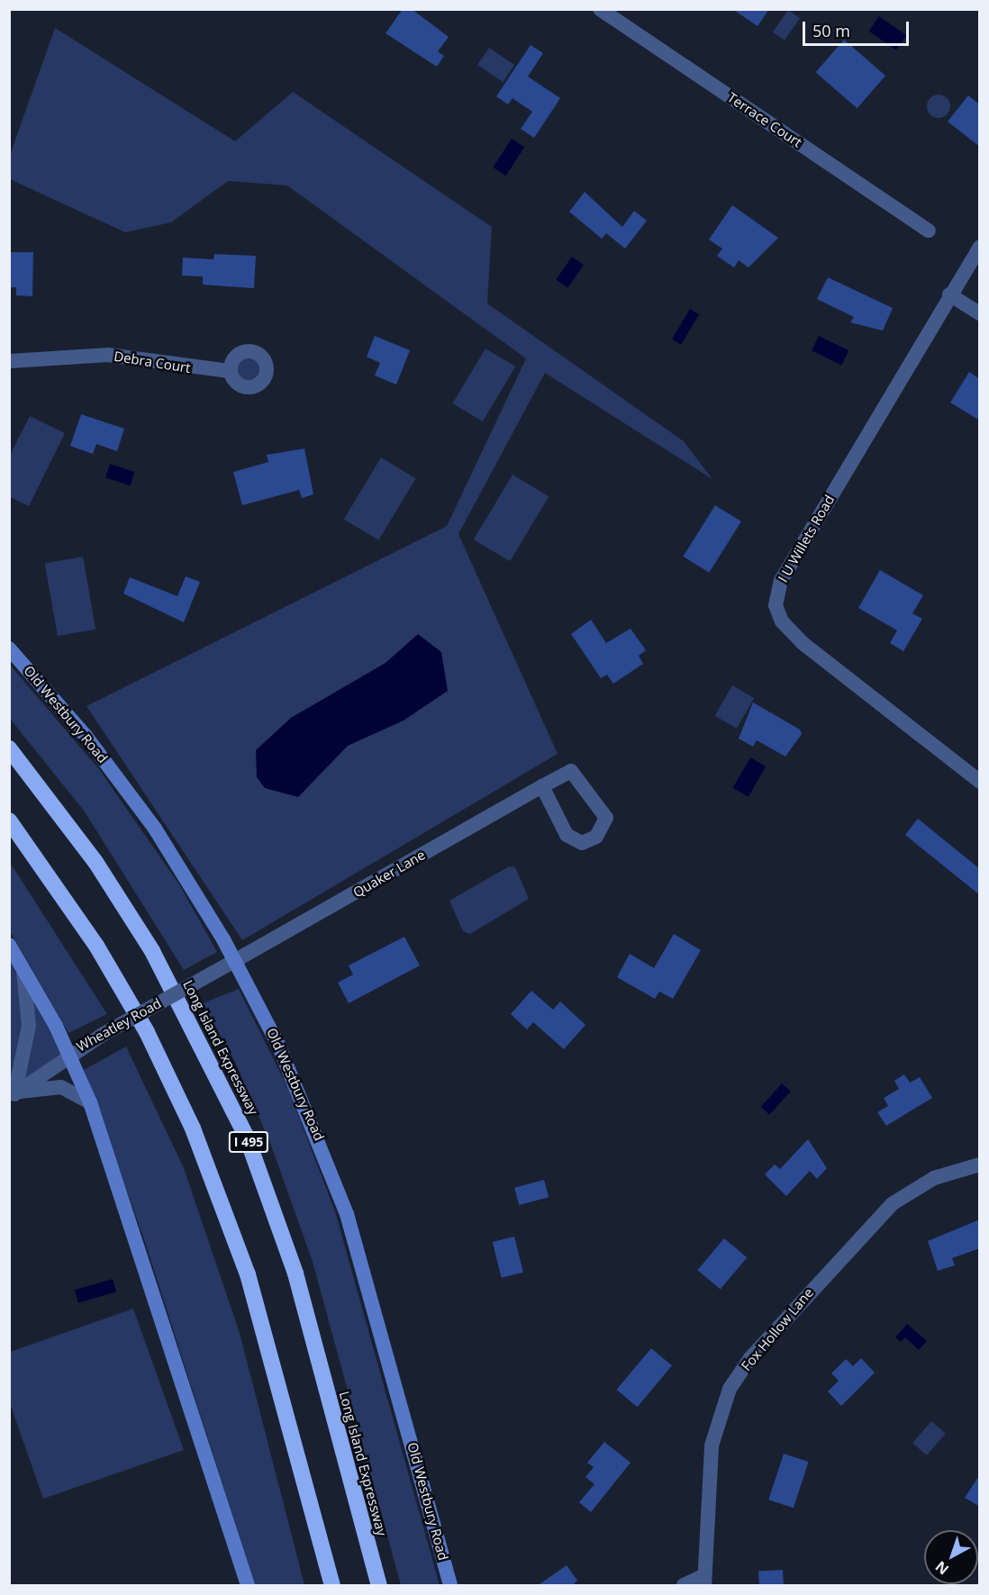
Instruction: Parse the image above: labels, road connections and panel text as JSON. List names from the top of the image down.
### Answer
{
  "streets": {
    "highway": ["Long Island Expressway", "I 495"],
    "main road": ["Old Westbury Road"],
    "street": [
      "Terrace Court",
      "Debra Court",
      "I U Willets Road",
      "Quaker Lane",
      "Wheatley Road",
      "Fox Hollow Lane"
    ]
  },
  "crossings": [
    ["Old Westbury Road", "Quaker Lane"],
    ["Old Westbury Road", "Wheatley Road"],
    ["Quaker Lane", "Wheatley Road"]
  ],
  "scale_bar": "50 m",
  "north": "bottom left"
}
